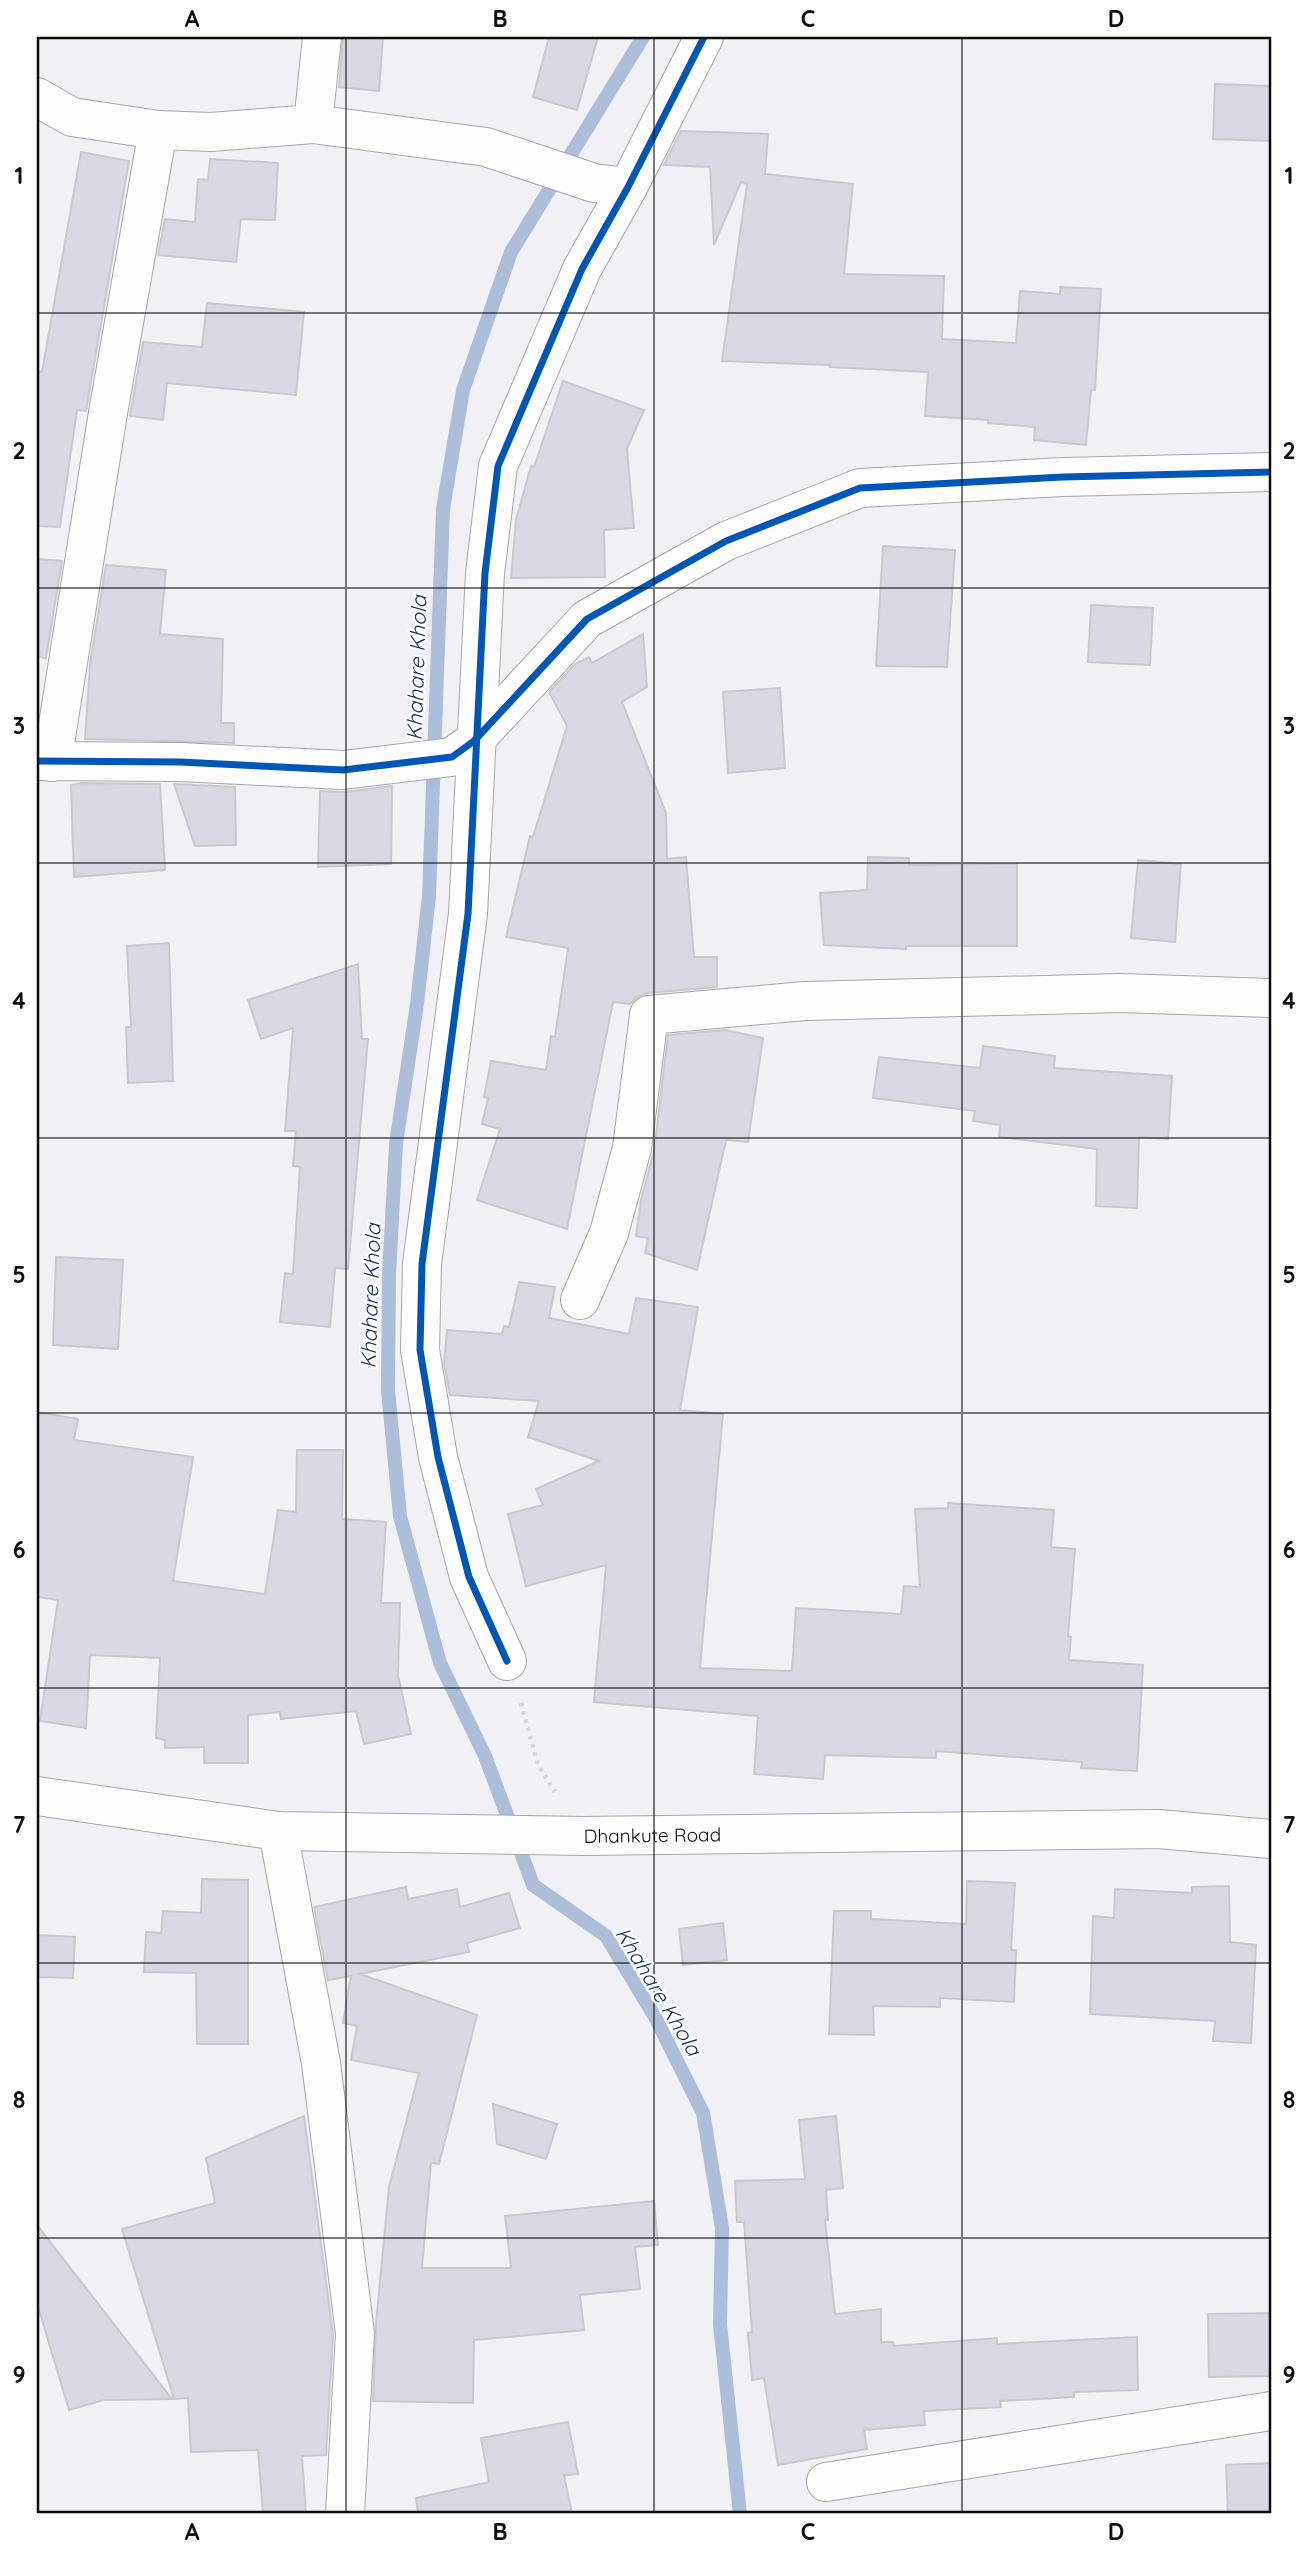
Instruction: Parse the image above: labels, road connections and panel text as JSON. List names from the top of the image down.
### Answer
{
  "streets": {
    "street": ["Dhankute Road"]
  },
  "water": ["Khahare Khola"],
  "grid": {
    "columns": [
      "A",
      "B",
      "C",
      "D"
    ],
    "rows": [
      "1",
      "2",
      "3",
      "4",
      "5",
      "6",
      "7",
      "8",
      "9"
    ]
  }
}
